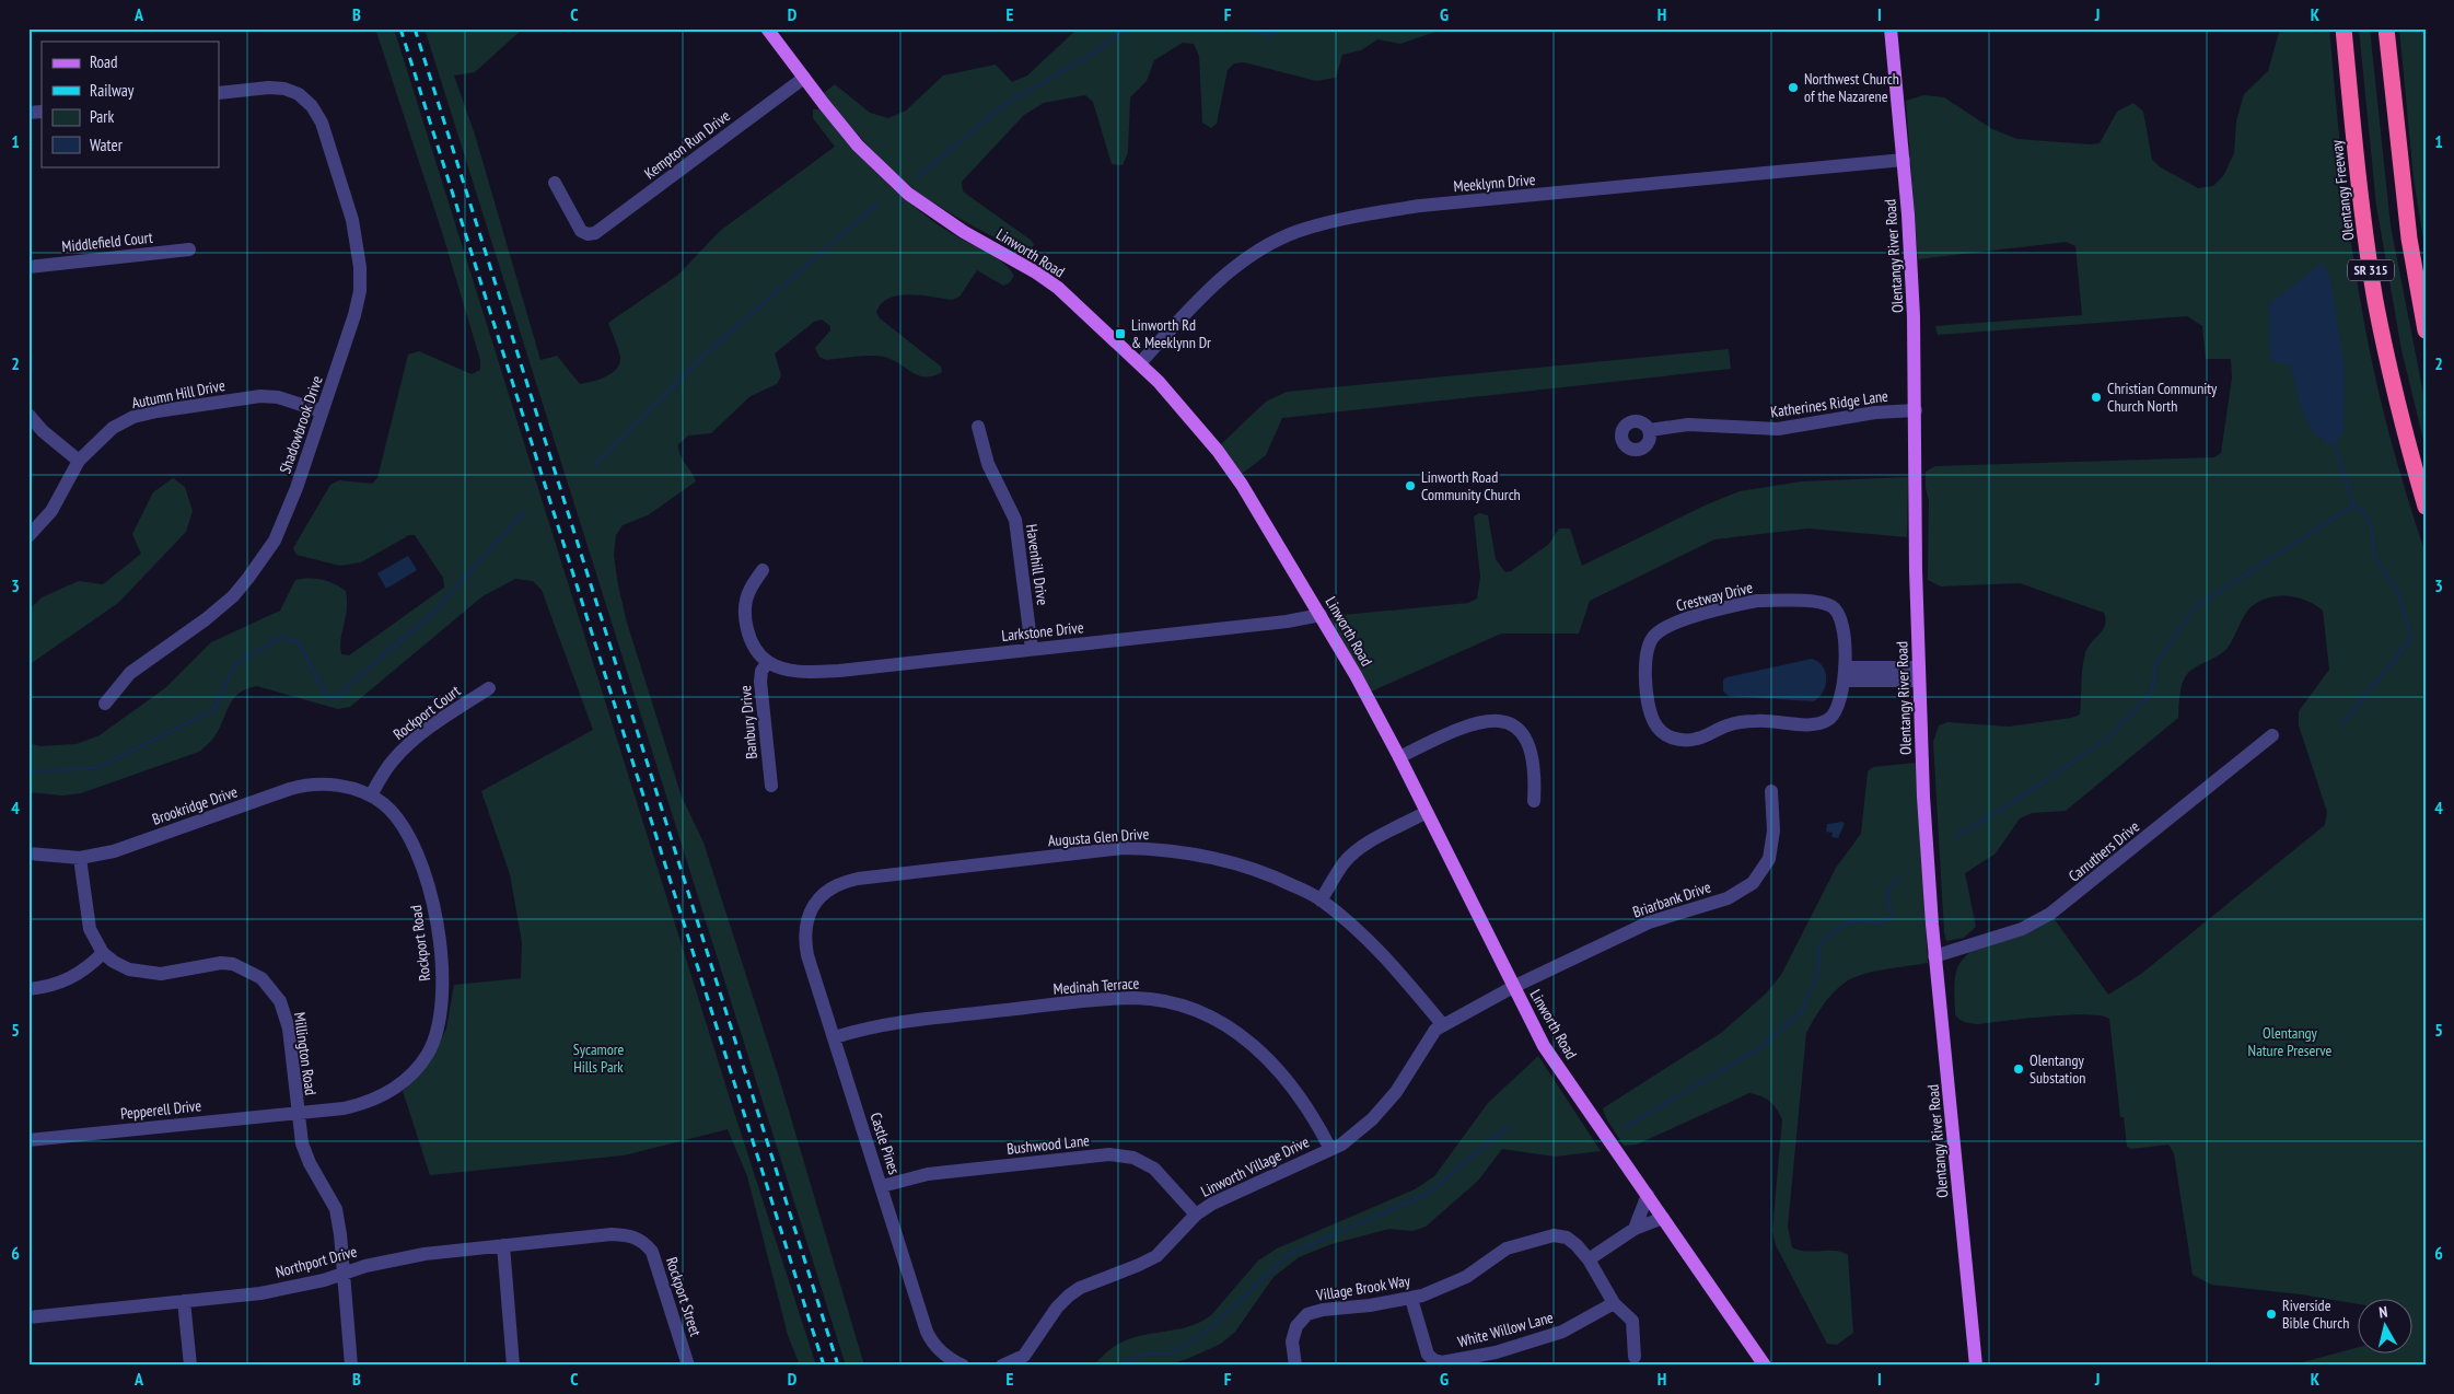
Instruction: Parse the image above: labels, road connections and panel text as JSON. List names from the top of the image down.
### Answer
{
  "streets": {
    "highway": ["Olentangy Freeway", "SR 315"],
    "main road": ["Linworth Road", "Olentangy River Road"],
    "street": [
      "Kempton Run Drive",
      "Meeklynn Drive",
      "Middlefield Court",
      "Autumn Hill Drive",
      "Katherines Ridge Lane",
      "Shadowbrook Drive",
      "Havenhill Drive",
      "Crestway Drive",
      "Larkstone Drive",
      "Rockport Court",
      "Banbury Drive",
      "Brookridge Drive",
      "Augusta Glen Drive",
      "Carruthers Drive",
      "Briarbank Drive",
      "Rockport Road",
      "Medinah Terrace",
      "Millington Road",
      "Pepperell Drive",
      "Castle Pines",
      "Bushwood Lane",
      "Linworth Village Drive",
      "Northport Drive",
      "Village Brook Way",
      "Rockport Street",
      "White Willow Lane"
    ]
  },
  "crossings": [
    ["Kempton Run Drive", "Linworth Road"],
    ["Meeklynn Drive", "Linworth Road"],
    ["Meeklynn Drive", "Olentangy River Road"],
    ["Linworth Road", "Larkstone Drive"],
    ["Linworth Road", "Briarbank Drive"],
    ["Linworth Road", "Linworth Village Drive"],
    ["Olentangy River Road", "Katherines Ridge Lane"],
    ["Olentangy River Road", "Carruthers Drive"],
    ["Autumn Hill Drive", "Shadowbrook Drive"],
    ["Havenhill Drive", "Larkstone Drive"],
    ["Larkstone Drive", "Banbury Drive"],
    ["Rockport Court", "Brookridge Drive"],
    ["Rockport Court", "Rockport Road"],
    ["Brookridge Drive", "Rockport Road"],
    ["Augusta Glen Drive", "Castle Pines"],
    ["Augusta Glen Drive", "Linworth Village Drive"],
    ["Briarbank Drive", "Linworth Village Drive"],
    ["Rockport Road", "Millington Road"],
    ["Rockport Road", "Pepperell Drive"],
    ["Medinah Terrace", "Castle Pines"],
    ["Medinah Terrace", "Linworth Village Drive"],
    ["Millington Road", "Pepperell Drive"],
    ["Millington Road", "Northport Drive"],
    ["Castle Pines", "Bushwood Lane"],
    ["Bushwood Lane", "Linworth Village Drive"],
    ["Northport Drive", "Rockport Street"],
    ["Village Brook Way", "White Willow Lane"]
  ],
  "parks": ["Olentangy Nature Preserve", "Sycamore Hills Park"],
  "places": {
    "other": [
      "Northwest Church of the Nazarene",
      "Christian Community Church North",
      "Linworth Road Community Church",
      "Olentangy Substation",
      "Riverside Bible Church"
    ],
    "transit": ["Linworth Rd & Meeklynn Dr"]
  },
  "legend": [
    "Road",
    "Railway",
    "Park",
    "Water"
  ],
  "north": "top",
  "grid": {
    "columns": [
      "A",
      "B",
      "C",
      "D",
      "E",
      "F",
      "G",
      "H",
      "I",
      "J",
      "K"
    ],
    "rows": [
      "1",
      "2",
      "3",
      "4",
      "5",
      "6"
    ]
  }
}
